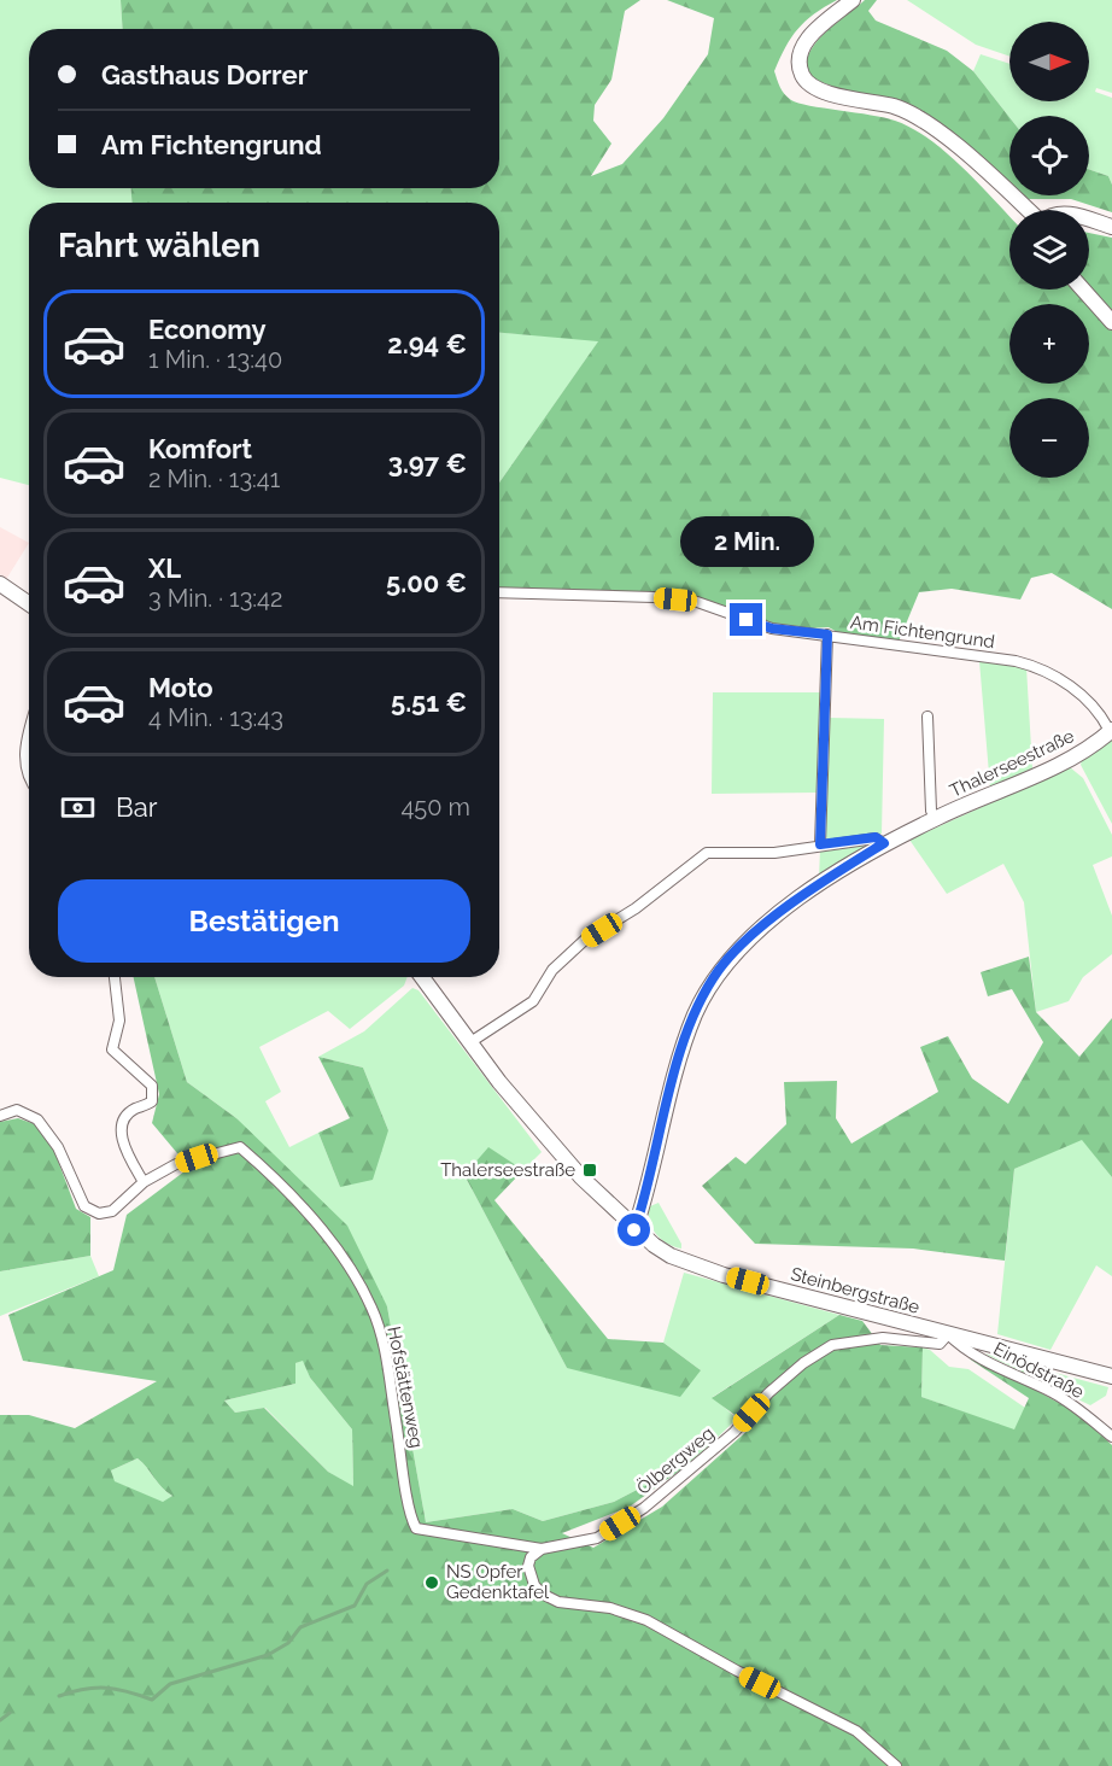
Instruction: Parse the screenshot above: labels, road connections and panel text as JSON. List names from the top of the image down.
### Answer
{
  "streets": {
    "main road": ["Thalerseestraße", "Steinbergstraße"],
    "street": [
      "Am Fichtengrund",
      "Einödstraße",
      "Hofstättenweg",
      "Ölbergweg"
    ]
  },
  "crossings": [
    ["Am Fichtengrund", "Thalerseestraße"],
    ["Thalerseestraße", "Steinbergstraße"],
    ["Steinbergstraße", "Einödstraße"],
    ["Steinbergstraße", "Ölbergweg"],
    ["Einödstraße", "Ölbergweg"],
    ["Hofstättenweg", "Ölbergweg"]
  ],
  "places": {
    "transit": ["Thalerseestraße"],
    "other": ["NS Opfer Gedenktafel"]
  },
  "north": "right",
  "page": {
    "map_buttons": ["+", "−"],
    "banner": ["Gasthaus Dorrer", "Am Fichtengrund"],
    "heading": "Fahrt wählen",
    "list": [
      {
        "name": "Economy",
        "note": "1 Min. · 13:40",
        "value": "2.94 €"
      },
      {
        "name": "Komfort",
        "note": "2 Min. · 13:41",
        "value": "3.97 €"
      },
      {
        "name": "XL",
        "note": "3 Min. · 13:42",
        "value": "5.00 €"
      },
      {
        "name": "Moto",
        "note": "4 Min. · 13:43",
        "value": "5.51 €"
      }
    ],
    "bubble": "2 Min.",
    "pay": ["Bar", "450 m"],
    "buttons": "Bestätigen"
  }
}
